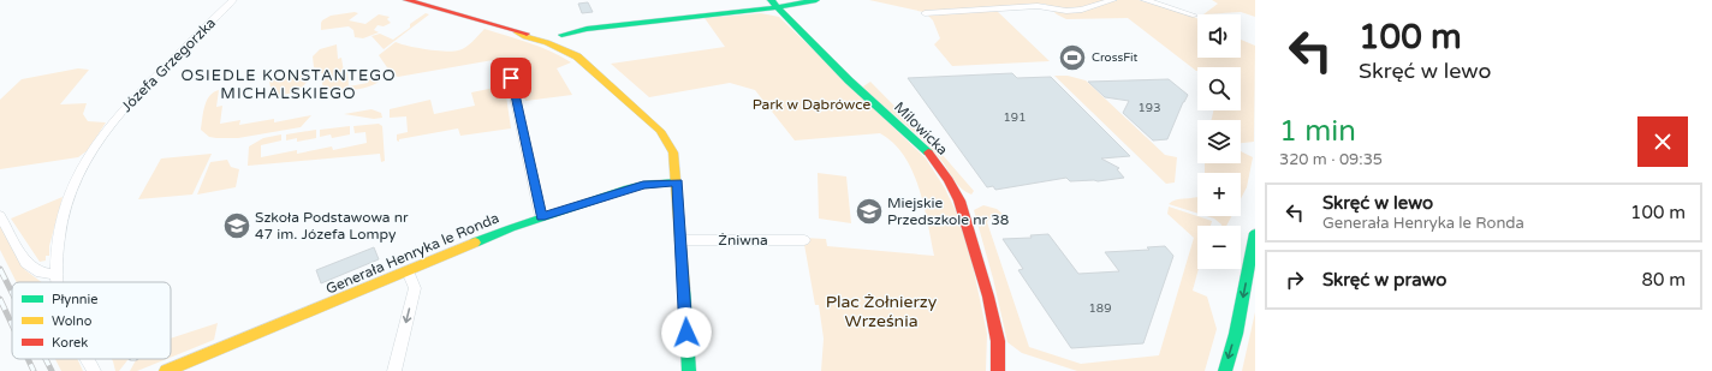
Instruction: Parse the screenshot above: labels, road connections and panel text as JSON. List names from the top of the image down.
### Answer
{
  "streets": {
    "street": [
      "Józefa Grzegorzka",
      "Milowicka",
      "Żniwna",
      "Generała Henryka le Ronda"
    ]
  },
  "districts": ["OSIEDLE KONSTANTEGO MICHALSKIEGO"],
  "parks": ["Park w Dąbrówce", "Plac Żołnierzy Września"],
  "places": {
    "sports": ["CrossFit"],
    "school or university": ["Miejskie Przedszkole nr 38", "Szkoła Podstawowa nr 47 im. Józefa Lompy"]
  },
  "house_numbers": ["193", "191", "189"],
  "legend": ["Płynnie", "Wolno", "Korek"],
  "page": {
    "turn": ["100 m", "Skręć w lewo"],
    "map_buttons": ["+", "−"],
    "heading": ["1 min", "320 m · 09:35"],
    "list": [
      {
        "name": "Skręć w lewo",
        "note": "Generała Henryka le Ronda",
        "value": "100 m"
      },
      {
        "name": "Skręć w prawo",
        "value": "80 m"
      }
    ]
  }
}
